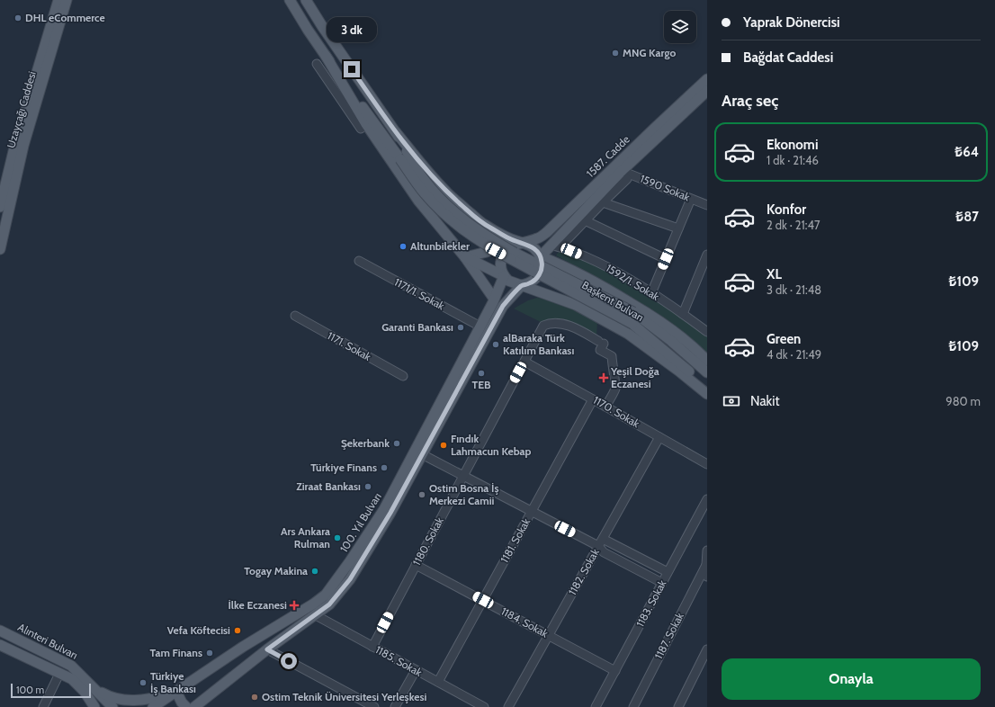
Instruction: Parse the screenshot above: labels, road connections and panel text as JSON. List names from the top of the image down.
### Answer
{
  "streets": {
    "main road": [
      "Uzayçağı Caddesi",
      "1587. Cadde",
      "Başkent Bulvarı",
      "100. Yıl Bulvarı",
      "Alınteri Bulvarı"
    ],
    "street": [
      "1590 Sokak",
      "1592/1. Sokak",
      "1171/1. Sokak",
      "1171. Sokak",
      "1170. Sokak",
      "1181. Sokak",
      "1180. Sokak",
      "1182. Sokak",
      "1183. Sokak",
      "1184. Sokak",
      "1187. Sokak",
      "1185. Sokak"
    ]
  },
  "crossings": [
    ["1587. Cadde", "1590 Sokak"],
    ["1587. Cadde", "1592/1. Sokak"],
    ["1587. Cadde", "Başkent Bulvarı"],
    ["1587. Cadde", "100. Yıl Bulvarı"],
    ["1171/1. Sokak", "100. Yıl Bulvarı"],
    ["1170. Sokak", "1181. Sokak"],
    ["1170. Sokak", "1180. Sokak"],
    ["1170. Sokak", "1182. Sokak"],
    ["100. Yıl Bulvarı", "1185. Sokak"],
    ["1181. Sokak", "1184. Sokak"],
    ["1181. Sokak", "1185. Sokak"],
    ["1180. Sokak", "1184. Sokak"],
    ["1180. Sokak", "1185. Sokak"],
    ["1182. Sokak", "1184. Sokak"],
    ["1183. Sokak", "1184. Sokak"]
  ],
  "places": {
    "other": [
      "DHL eCommerce",
      "MNG Kargo",
      "Altunbilekler",
      "Garanti Bankası",
      "alBaraka Türk Katılım Bankası",
      "TEB",
      "Şekerbank",
      "Fındık Lahmacun Kebap",
      "Türkiye Finans",
      "Ziraat Bankası",
      "Ostim Bosna İş Merkezi Camii",
      "Ars Ankara Rulman",
      "Togay Makina",
      "Vefa Köftecisi",
      "Tam Finans",
      "Türkiye İş Bankası",
      "Ostim Teknik Üniversitesi Yerleşkesi"
    ],
    "health": ["Yeşil Doğa Eczanesi", "İlke Eczanesi"]
  },
  "scale_bar": "100 m",
  "page": {
    "banner": ["Yaprak Dönercisi", "Bağdat Caddesi"],
    "bubble": "3 dk",
    "heading": "Araç seç",
    "list": [
      {
        "name": "Ekonomi",
        "note": "1 dk · 21:46",
        "value": "₺64"
      },
      {
        "name": "Konfor",
        "note": "2 dk · 21:47",
        "value": "₺87"
      },
      {
        "name": "XL",
        "note": "3 dk · 21:48",
        "value": "₺109"
      },
      {
        "name": "Green",
        "note": "4 dk · 21:49",
        "value": "₺109"
      }
    ],
    "pay": ["Nakit", "980 m"],
    "buttons": "Onayla",
    "scale": "100 m"
  }
}
